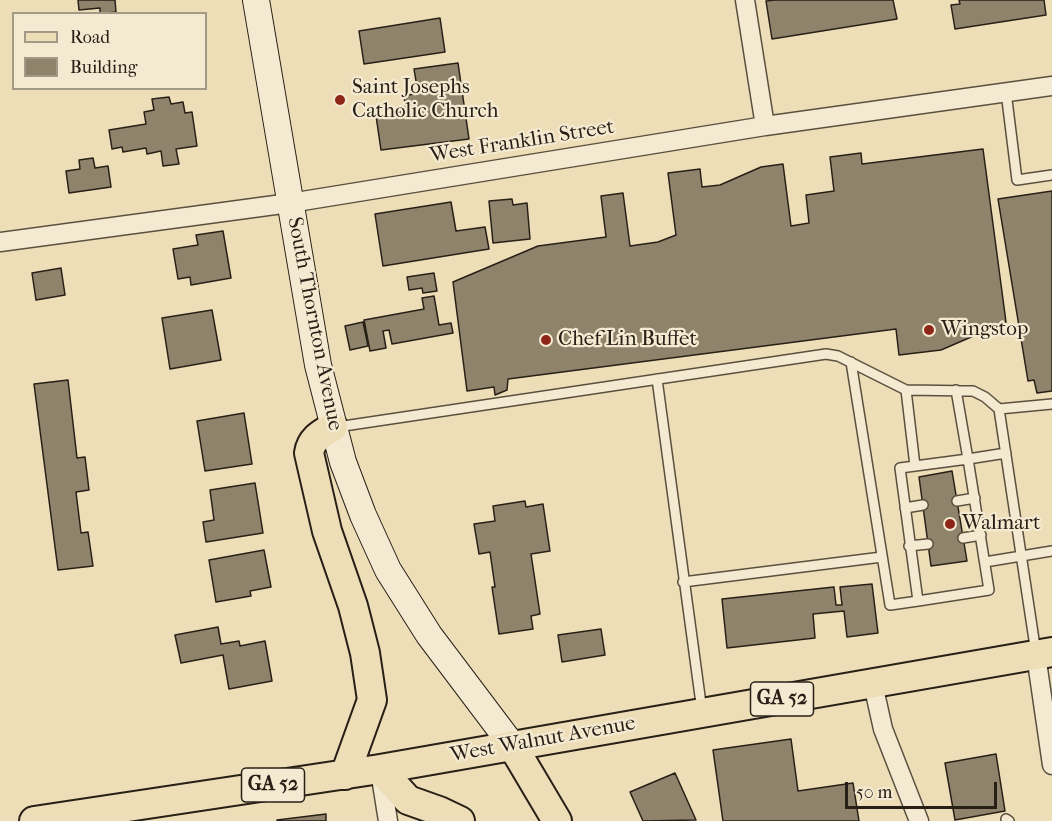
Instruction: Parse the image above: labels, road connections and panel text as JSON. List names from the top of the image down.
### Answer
{
  "streets": {
    "main road": ["South Thornton Avenue", "GA 52", "West Walnut Avenue"],
    "street": ["West Franklin Street"]
  },
  "crossings": [
    ["West Franklin Street", "South Thornton Avenue"],
    ["South Thornton Avenue", "West Walnut Avenue"]
  ],
  "places": [
    "Saint Josephs Catholic Church",
    "Wingstop",
    "Chef Lin Buffet",
    "Walmart"
  ],
  "legend": ["Road", "Building"],
  "scale_bar": "50 m"
}
